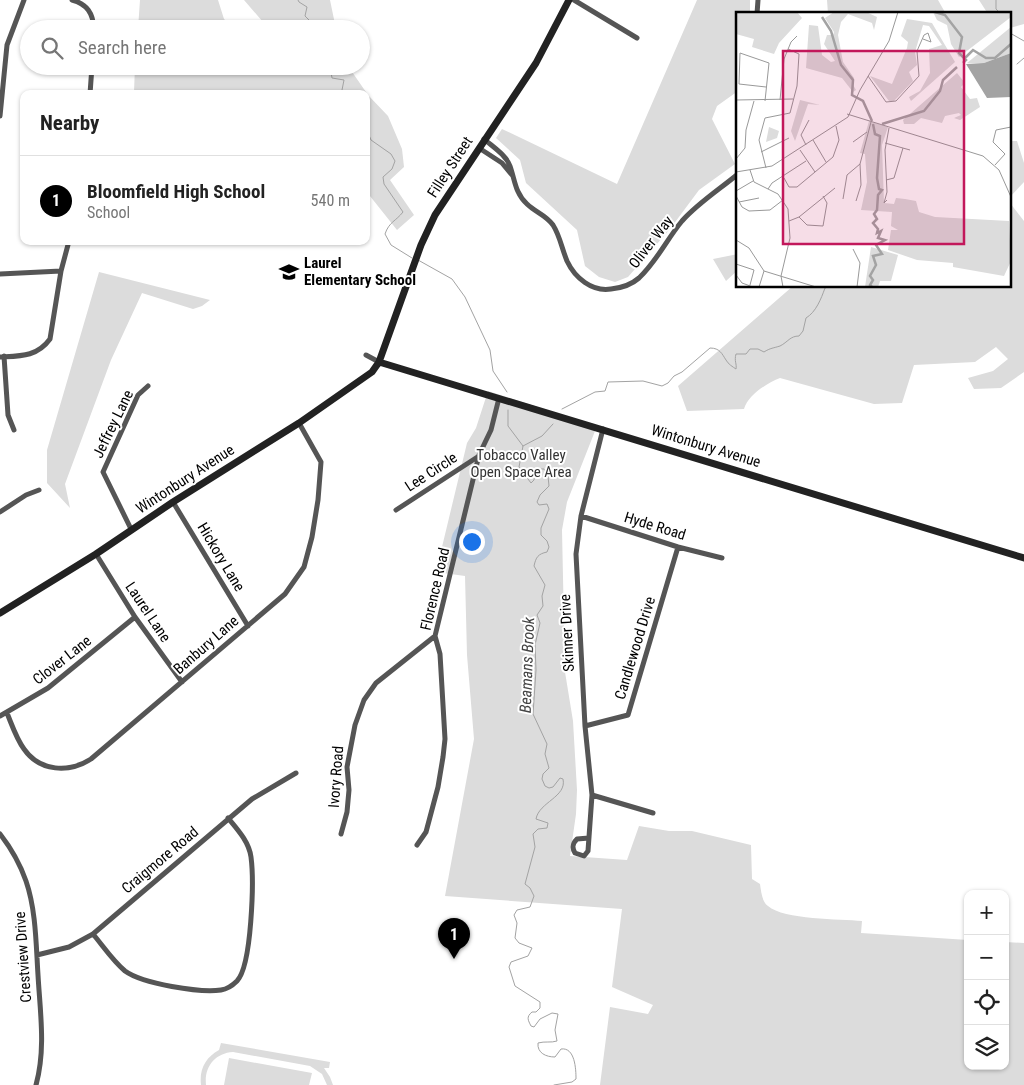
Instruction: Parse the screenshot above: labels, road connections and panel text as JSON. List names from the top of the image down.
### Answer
{
  "streets": {
    "street": [
      "Filley Street",
      "Oliver Way",
      "Jeffrey Lane",
      "Wintonbury Avenue",
      "Lee Circle",
      "Hyde Road",
      "Hickory Lane",
      "Florence Road",
      "Laurel Lane",
      "Skinner Drive",
      "Banbury Lane",
      "Candlewood Drive",
      "Clover Lane",
      "Ivory Road",
      "Craigmore Road",
      "Crestview Drive"
    ]
  },
  "crossings": [
    ["Filley Street", "Oliver Way"],
    ["Filley Street", "Wintonbury Avenue"],
    ["Jeffrey Lane", "Wintonbury Avenue"],
    ["Wintonbury Avenue", "Hickory Lane"],
    ["Wintonbury Avenue", "Florence Road"],
    ["Wintonbury Avenue", "Laurel Lane"],
    ["Wintonbury Avenue", "Skinner Drive"],
    ["Wintonbury Avenue", "Banbury Lane"],
    ["Lee Circle", "Florence Road"],
    ["Hyde Road", "Skinner Drive"],
    ["Hyde Road", "Candlewood Drive"],
    ["Hickory Lane", "Banbury Lane"],
    ["Florence Road", "Ivory Road"],
    ["Laurel Lane", "Banbury Lane"],
    ["Laurel Lane", "Clover Lane"],
    ["Skinner Drive", "Candlewood Drive"],
    ["Banbury Lane", "Clover Lane"],
    ["Craigmore Road", "Crestview Drive"]
  ],
  "water": ["Beamans Brook"],
  "parks": ["Tobacco Valley Open Space Area"],
  "places": {
    "school or university": ["Laurel Elementary School"]
  },
  "page": {
    "search": "Search here",
    "heading": "Nearby",
    "list": [
      {
        "mark": "1",
        "name": "Bloomfield High School",
        "note": "School",
        "value": "540 m"
      }
    ],
    "map_buttons": ["+", "−"],
    "pins": "1"
  }
}
